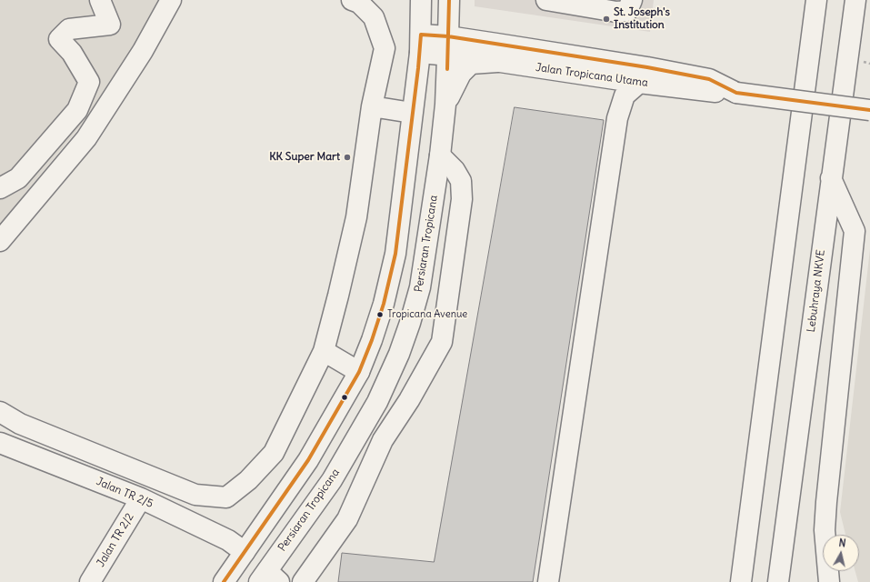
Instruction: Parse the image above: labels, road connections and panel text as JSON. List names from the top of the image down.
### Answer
{
  "streets": {
    "main road": [
      "Jalan Tropicana Utama",
      "Persiaran Tropicana",
      "Lebuhraya NKVE",
      "Jalan TR 2/5",
      "Jalan TR 2/2"
    ]
  },
  "crossings": [
    ["Jalan Tropicana Utama", "Persiaran Tropicana"],
    ["Persiaran Tropicana", "Jalan TR 2/5"],
    ["Jalan TR 2/5", "Jalan TR 2/2"]
  ],
  "places": ["St. Joseph's Institution", "KK Super Mart", "Tropicana Avenue"],
  "north": "top"
}
